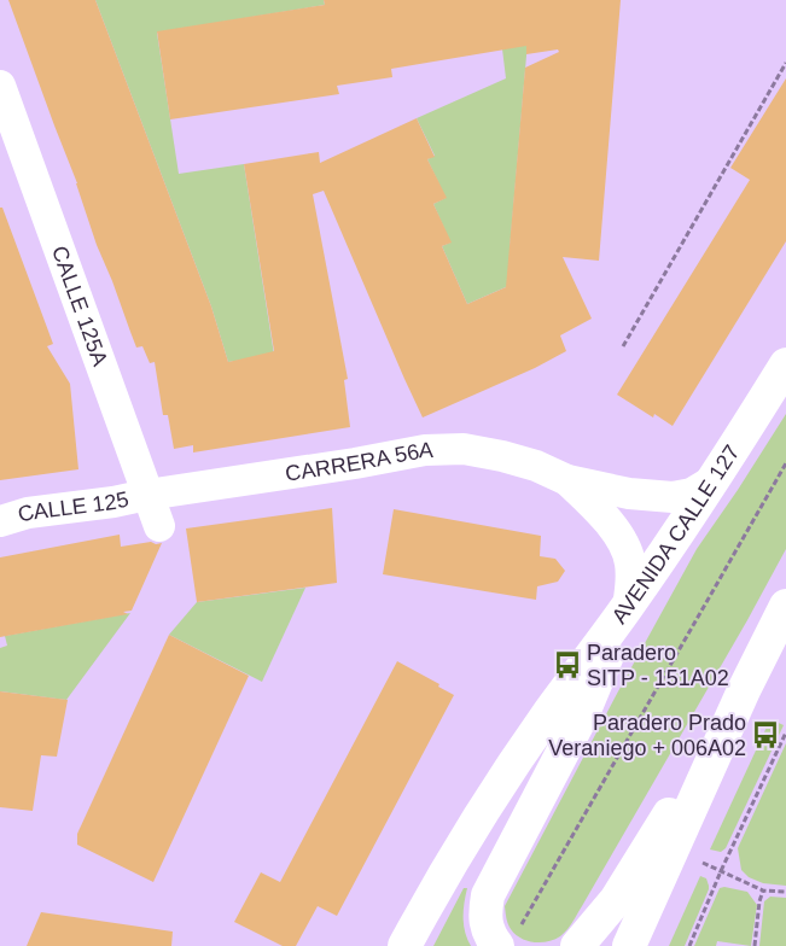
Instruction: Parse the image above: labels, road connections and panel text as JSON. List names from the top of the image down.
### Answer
{
  "streets": {
    "main road": ["AVENIDA CALLE 127"],
    "street": ["CALLE 125A", "CARRERA 56A", "CALLE 125"]
  },
  "crossings": [
    ["CALLE 125A", "CARRERA 56A"],
    ["CALLE 125A", "CALLE 125"],
    ["CARRERA 56A", "CALLE 125"],
    ["CARRERA 56A", "AVENIDA CALLE 127"]
  ],
  "places": {
    "bus stop": ["Paradero SITP - 151A02", "Paradero Prado Veraniego + 006A02"]
  }
}
